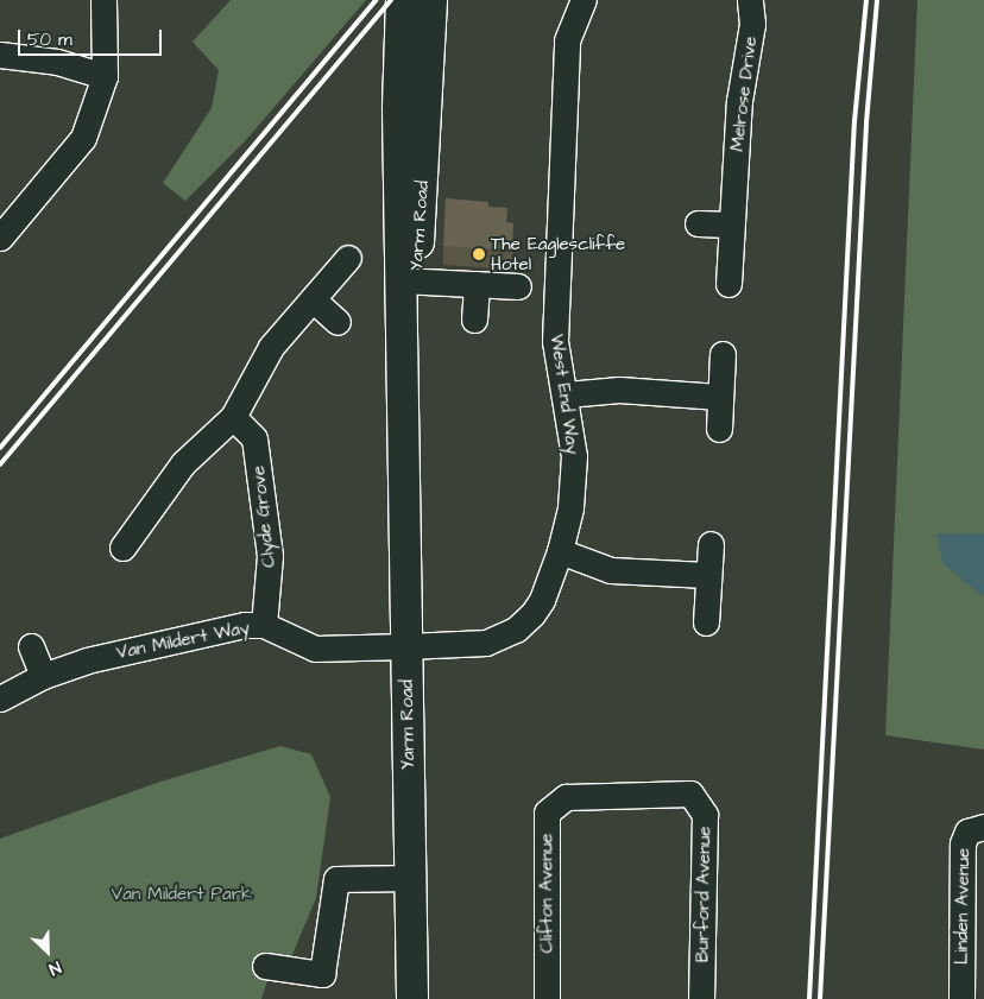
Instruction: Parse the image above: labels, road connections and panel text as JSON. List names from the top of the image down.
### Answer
{
  "streets": {
    "main road": ["Yarm Road"],
    "street": [
      "Melrose Drive",
      "West End Way",
      "Clyde Grove",
      "Van Mildert Way",
      "Clifton Avenue",
      "Burford Avenue",
      "Linden Avenue"
    ]
  },
  "crossings": [
    ["Yarm Road", "West End Way"],
    ["Yarm Road", "Van Mildert Way"],
    ["West End Way", "Van Mildert Way"],
    ["Clyde Grove", "Van Mildert Way"],
    ["Clifton Avenue", "Burford Avenue"]
  ],
  "parks": ["Van Mildert Park"],
  "places": ["The Eaglescliffe Hotel"],
  "scale_bar": "50 m",
  "north": "bottom right"
}
